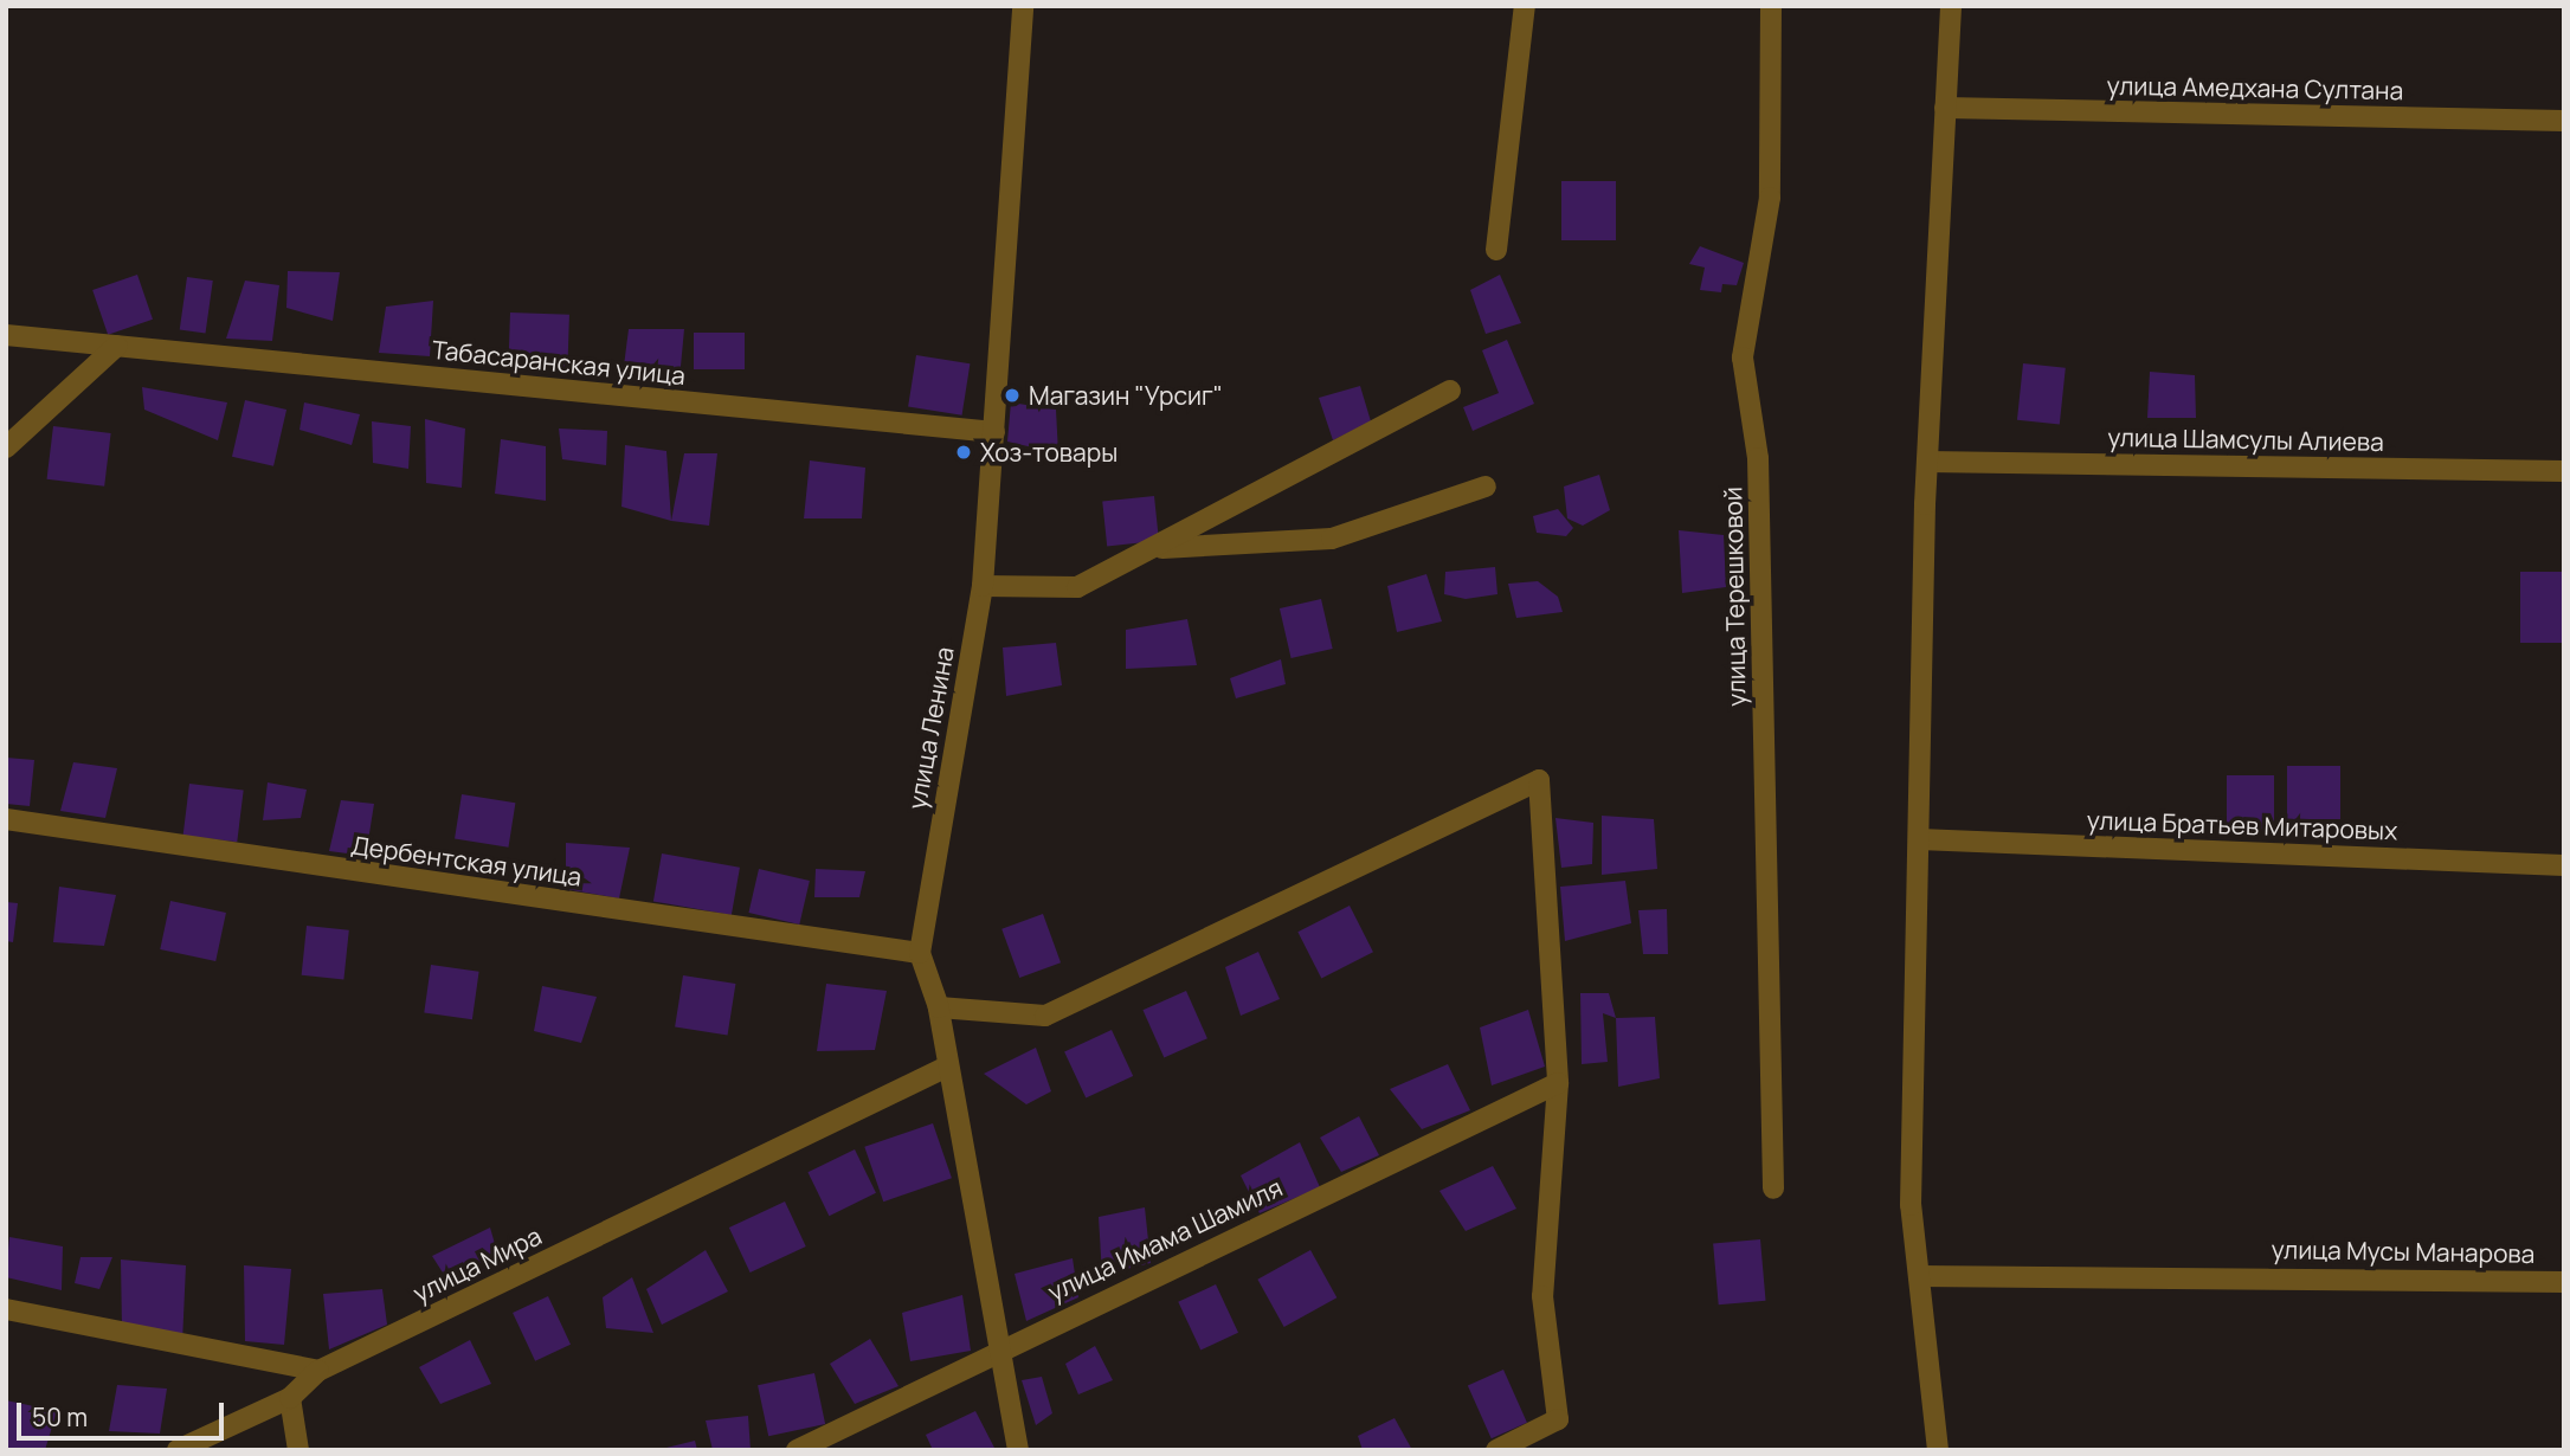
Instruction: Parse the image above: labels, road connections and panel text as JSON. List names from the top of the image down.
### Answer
{
  "streets": {
    "street": [
      "улица Амедхана Султана",
      "Табасаранская улица",
      "улица Шамсулы Алиева",
      "улица Терешковой",
      "улица Ленина",
      "улица Братьев Митаровых",
      "Дербентская улица",
      "улица Имама Шамиля",
      "улица Мусы Манарова",
      "улица Мира"
    ]
  },
  "crossings": [
    ["Табасаранская улица", "улица Ленина"],
    ["улица Ленина", "Дербентская улица"],
    ["улица Ленина", "улица Имама Шамиля"],
    ["улица Ленина", "улица Мира"]
  ],
  "places": ["Магазин \"Урсиг\"", "Хоз-товары"],
  "scale_bar": "50 m"
}
